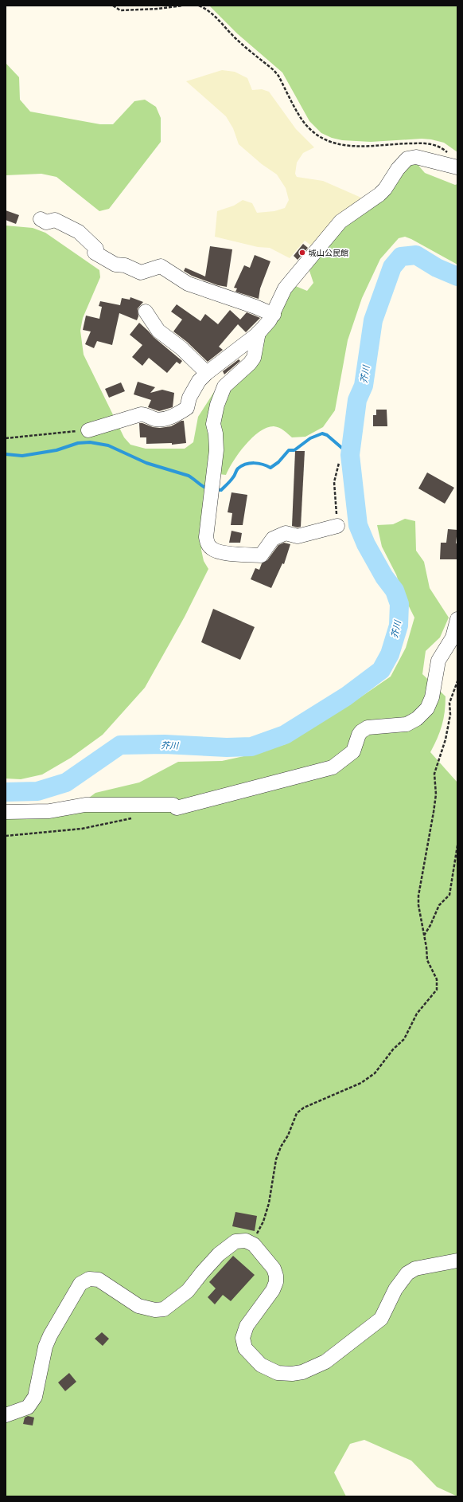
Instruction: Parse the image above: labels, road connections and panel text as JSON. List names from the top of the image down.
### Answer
{
  "water": ["芥川"],
  "places": ["城山公民館"]
}
